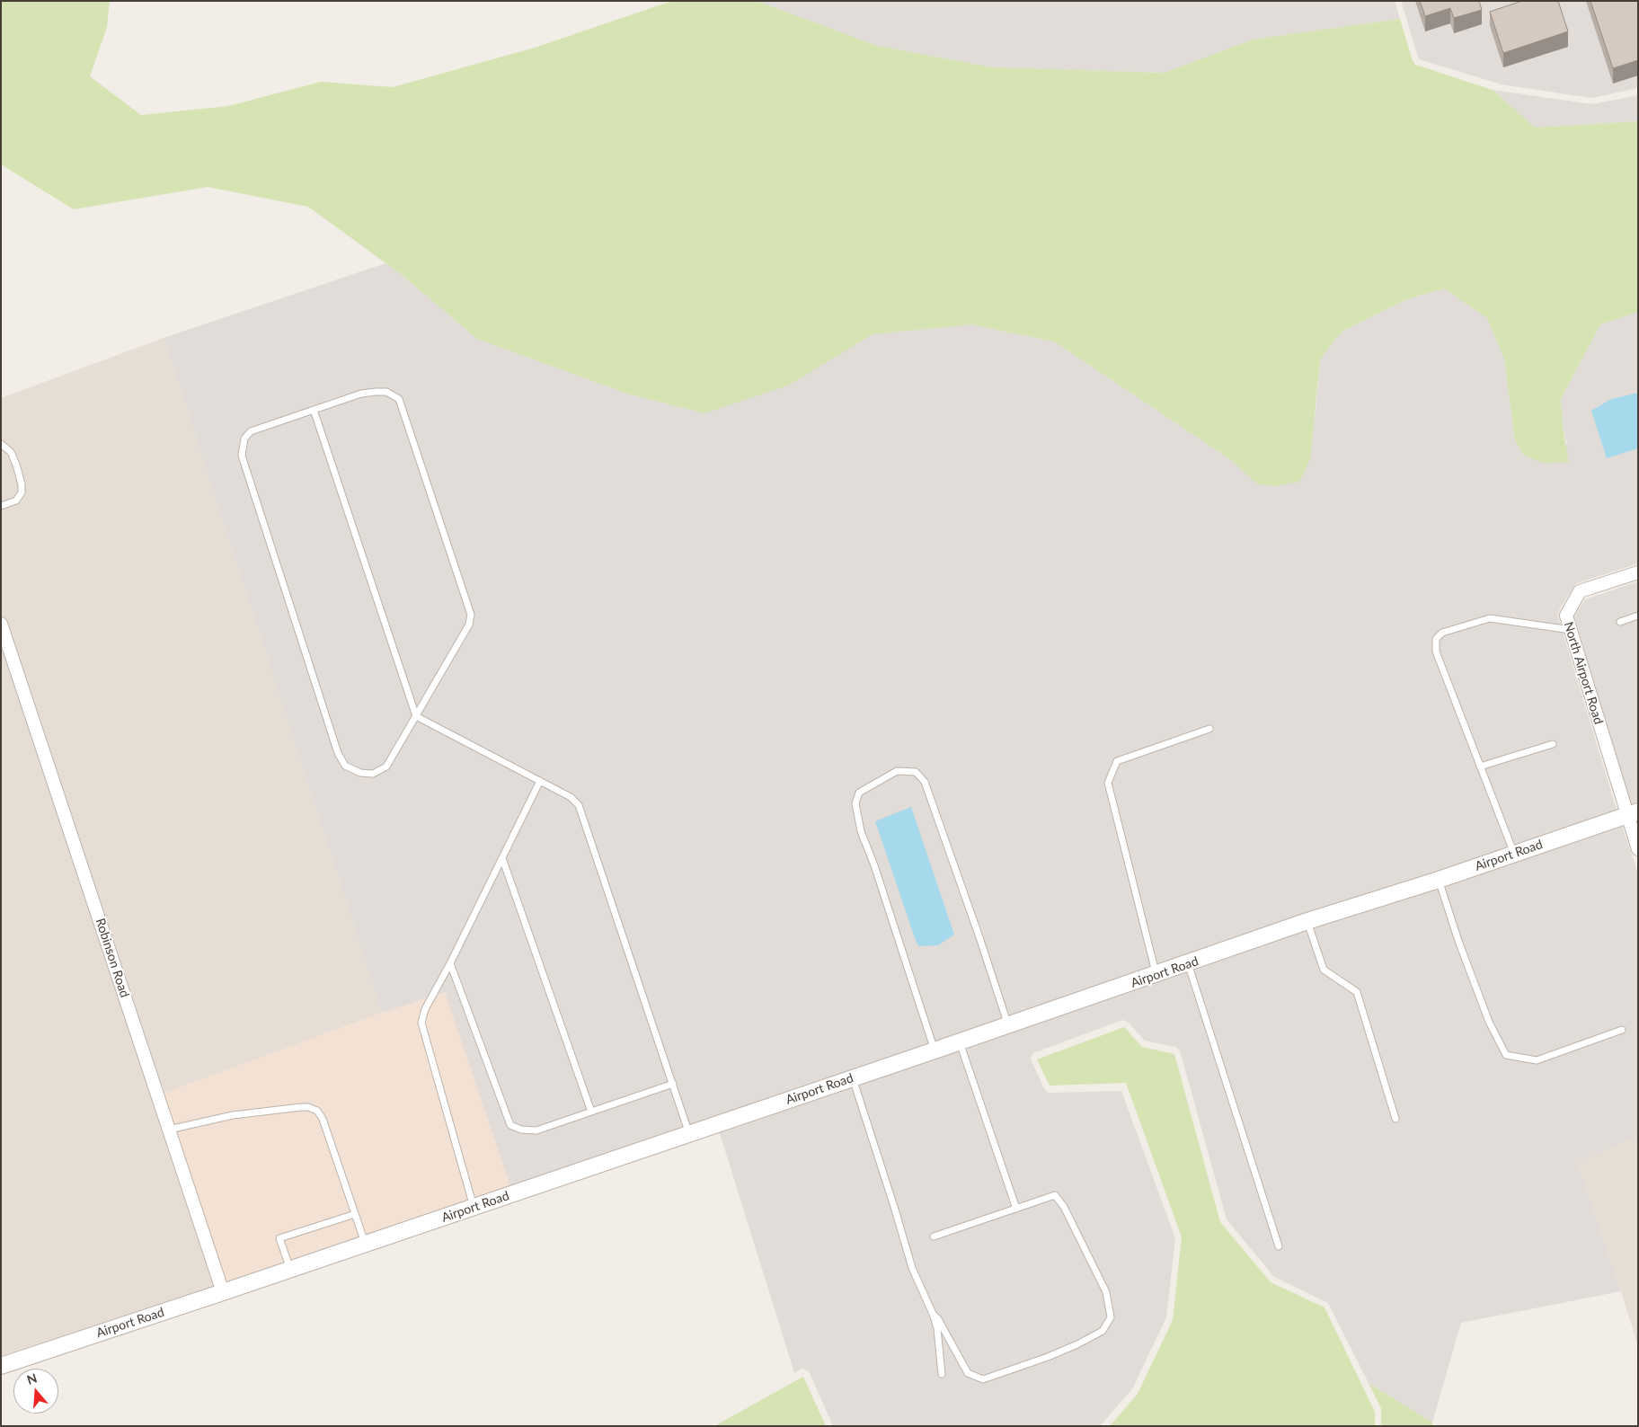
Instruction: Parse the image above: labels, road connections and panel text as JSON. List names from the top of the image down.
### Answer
{
  "streets": {
    "street": ["North Airport Road", "Airport Road", "Robinson Road"]
  },
  "crossings": [
    ["North Airport Road", "Airport Road"],
    ["Airport Road", "Robinson Road"]
  ],
  "north": "top"
}
